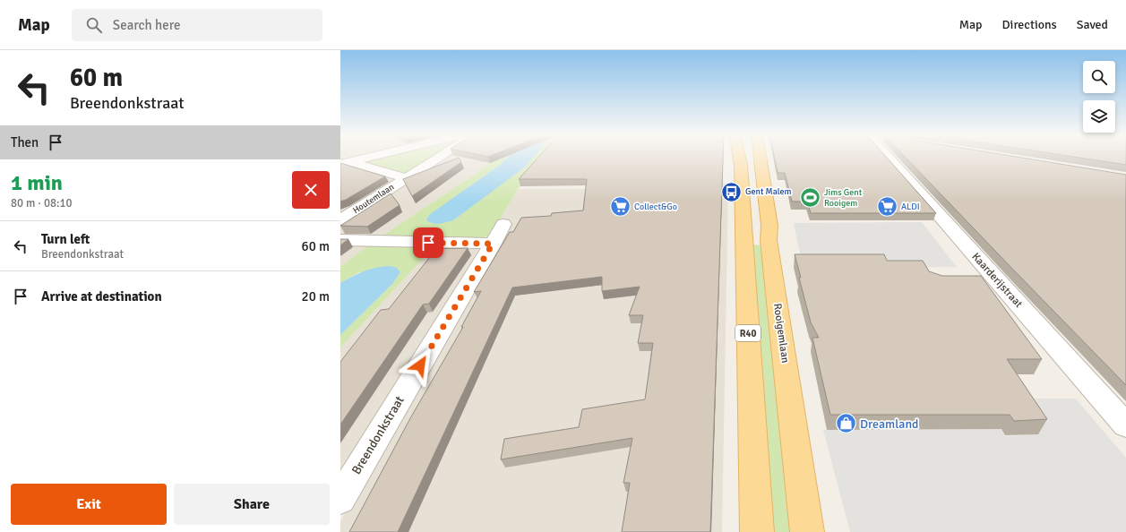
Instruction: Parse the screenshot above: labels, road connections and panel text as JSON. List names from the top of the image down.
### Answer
{
  "streets": {
    "main road": ["R40", "Rooigemlaan"],
    "street": ["Houtemlaan", "Kaarderijstraat", "Breendonkstraat"]
  },
  "places": {
    "bus stop": ["Gent Malem"],
    "sports": ["Jims Gent Rooigem"],
    "supermarket": ["Collect&Go", "ALDI"],
    "shop": ["Dreamland"]
  },
  "page": {
    "header": "Map",
    "search": "Search here",
    "nav": ["Map", "Directions", "Saved"],
    "turn": ["60 m", "Breendonkstraat"],
    "then": "Then",
    "heading": ["1 min", "80 m · 08:10"],
    "list": [
      {
        "name": "Turn left",
        "note": "Breendonkstraat",
        "value": "60 m"
      },
      {
        "name": "Arrive at destination",
        "value": "20 m"
      }
    ],
    "buttons": ["Exit", "Share"]
  }
}
